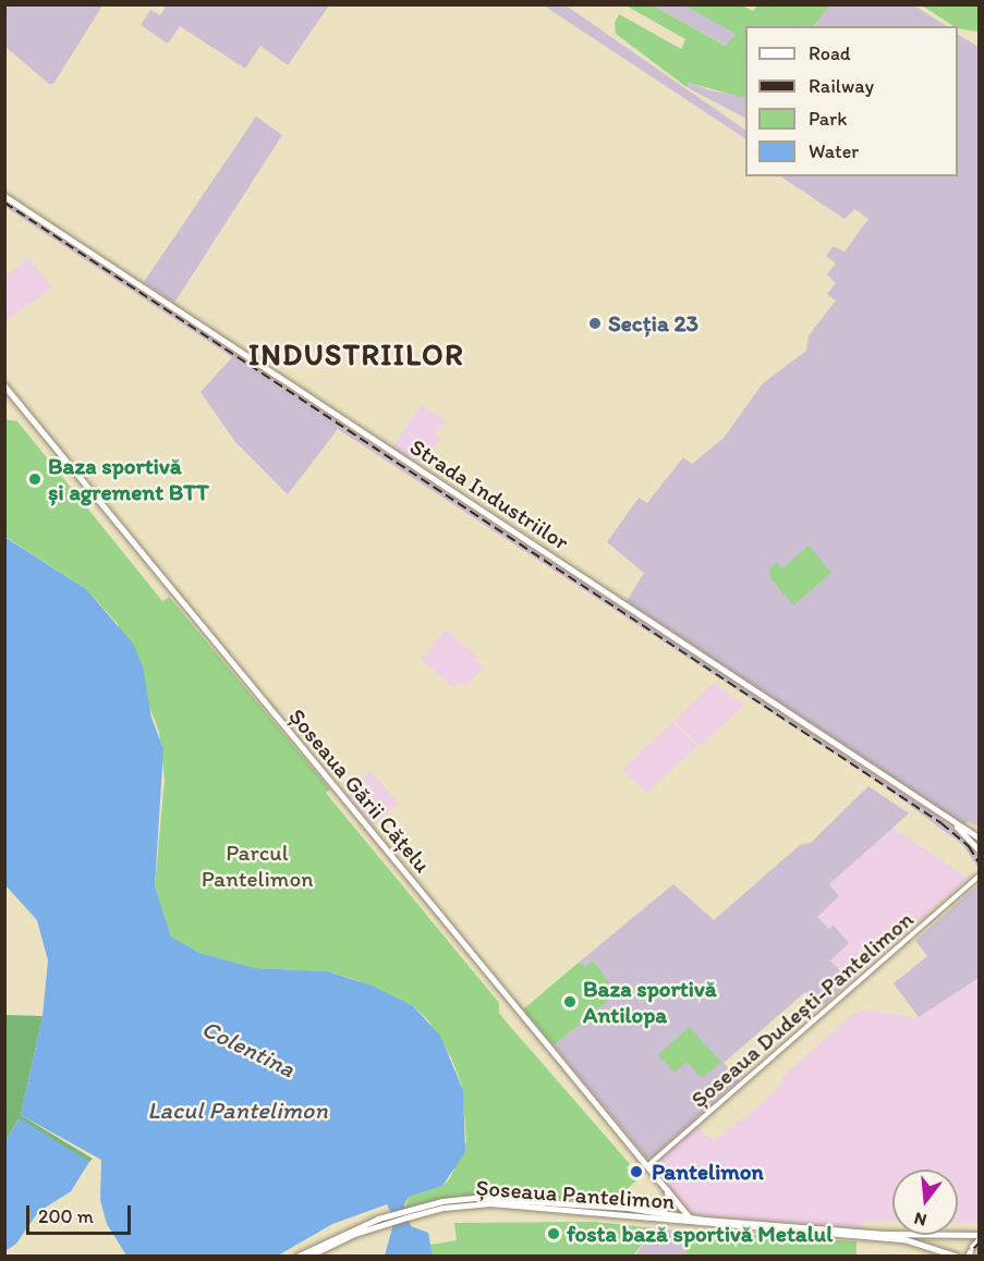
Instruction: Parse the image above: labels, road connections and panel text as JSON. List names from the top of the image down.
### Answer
{
  "streets": {
    "main road": ["Strada Industriilor", "Șoseaua Gării Cățelu", "Șoseaua Pantelimon"],
    "street": ["Șoseaua Dudești-Pantelimon"]
  },
  "crossings": [
    ["Șoseaua Gării Cățelu", "Șoseaua Dudești-Pantelimon"],
    ["Șoseaua Gării Cățelu", "Șoseaua Pantelimon"]
  ],
  "districts": ["INDUSTRIILOR"],
  "water": ["Colentina", "Lacul Pantelimon"],
  "parks": ["Parcul Pantelimon"],
  "places": [
    "Secția 23",
    "Baza sportivă și agrement BTT",
    "Baza sportivă Antilopa",
    "Pantelimon",
    "fosta bază sportivă Metalul"
  ],
  "legend": [
    "Road",
    "Railway",
    "Park",
    "Water"
  ],
  "scale_bar": "200 m",
  "north": "bottom"
}
